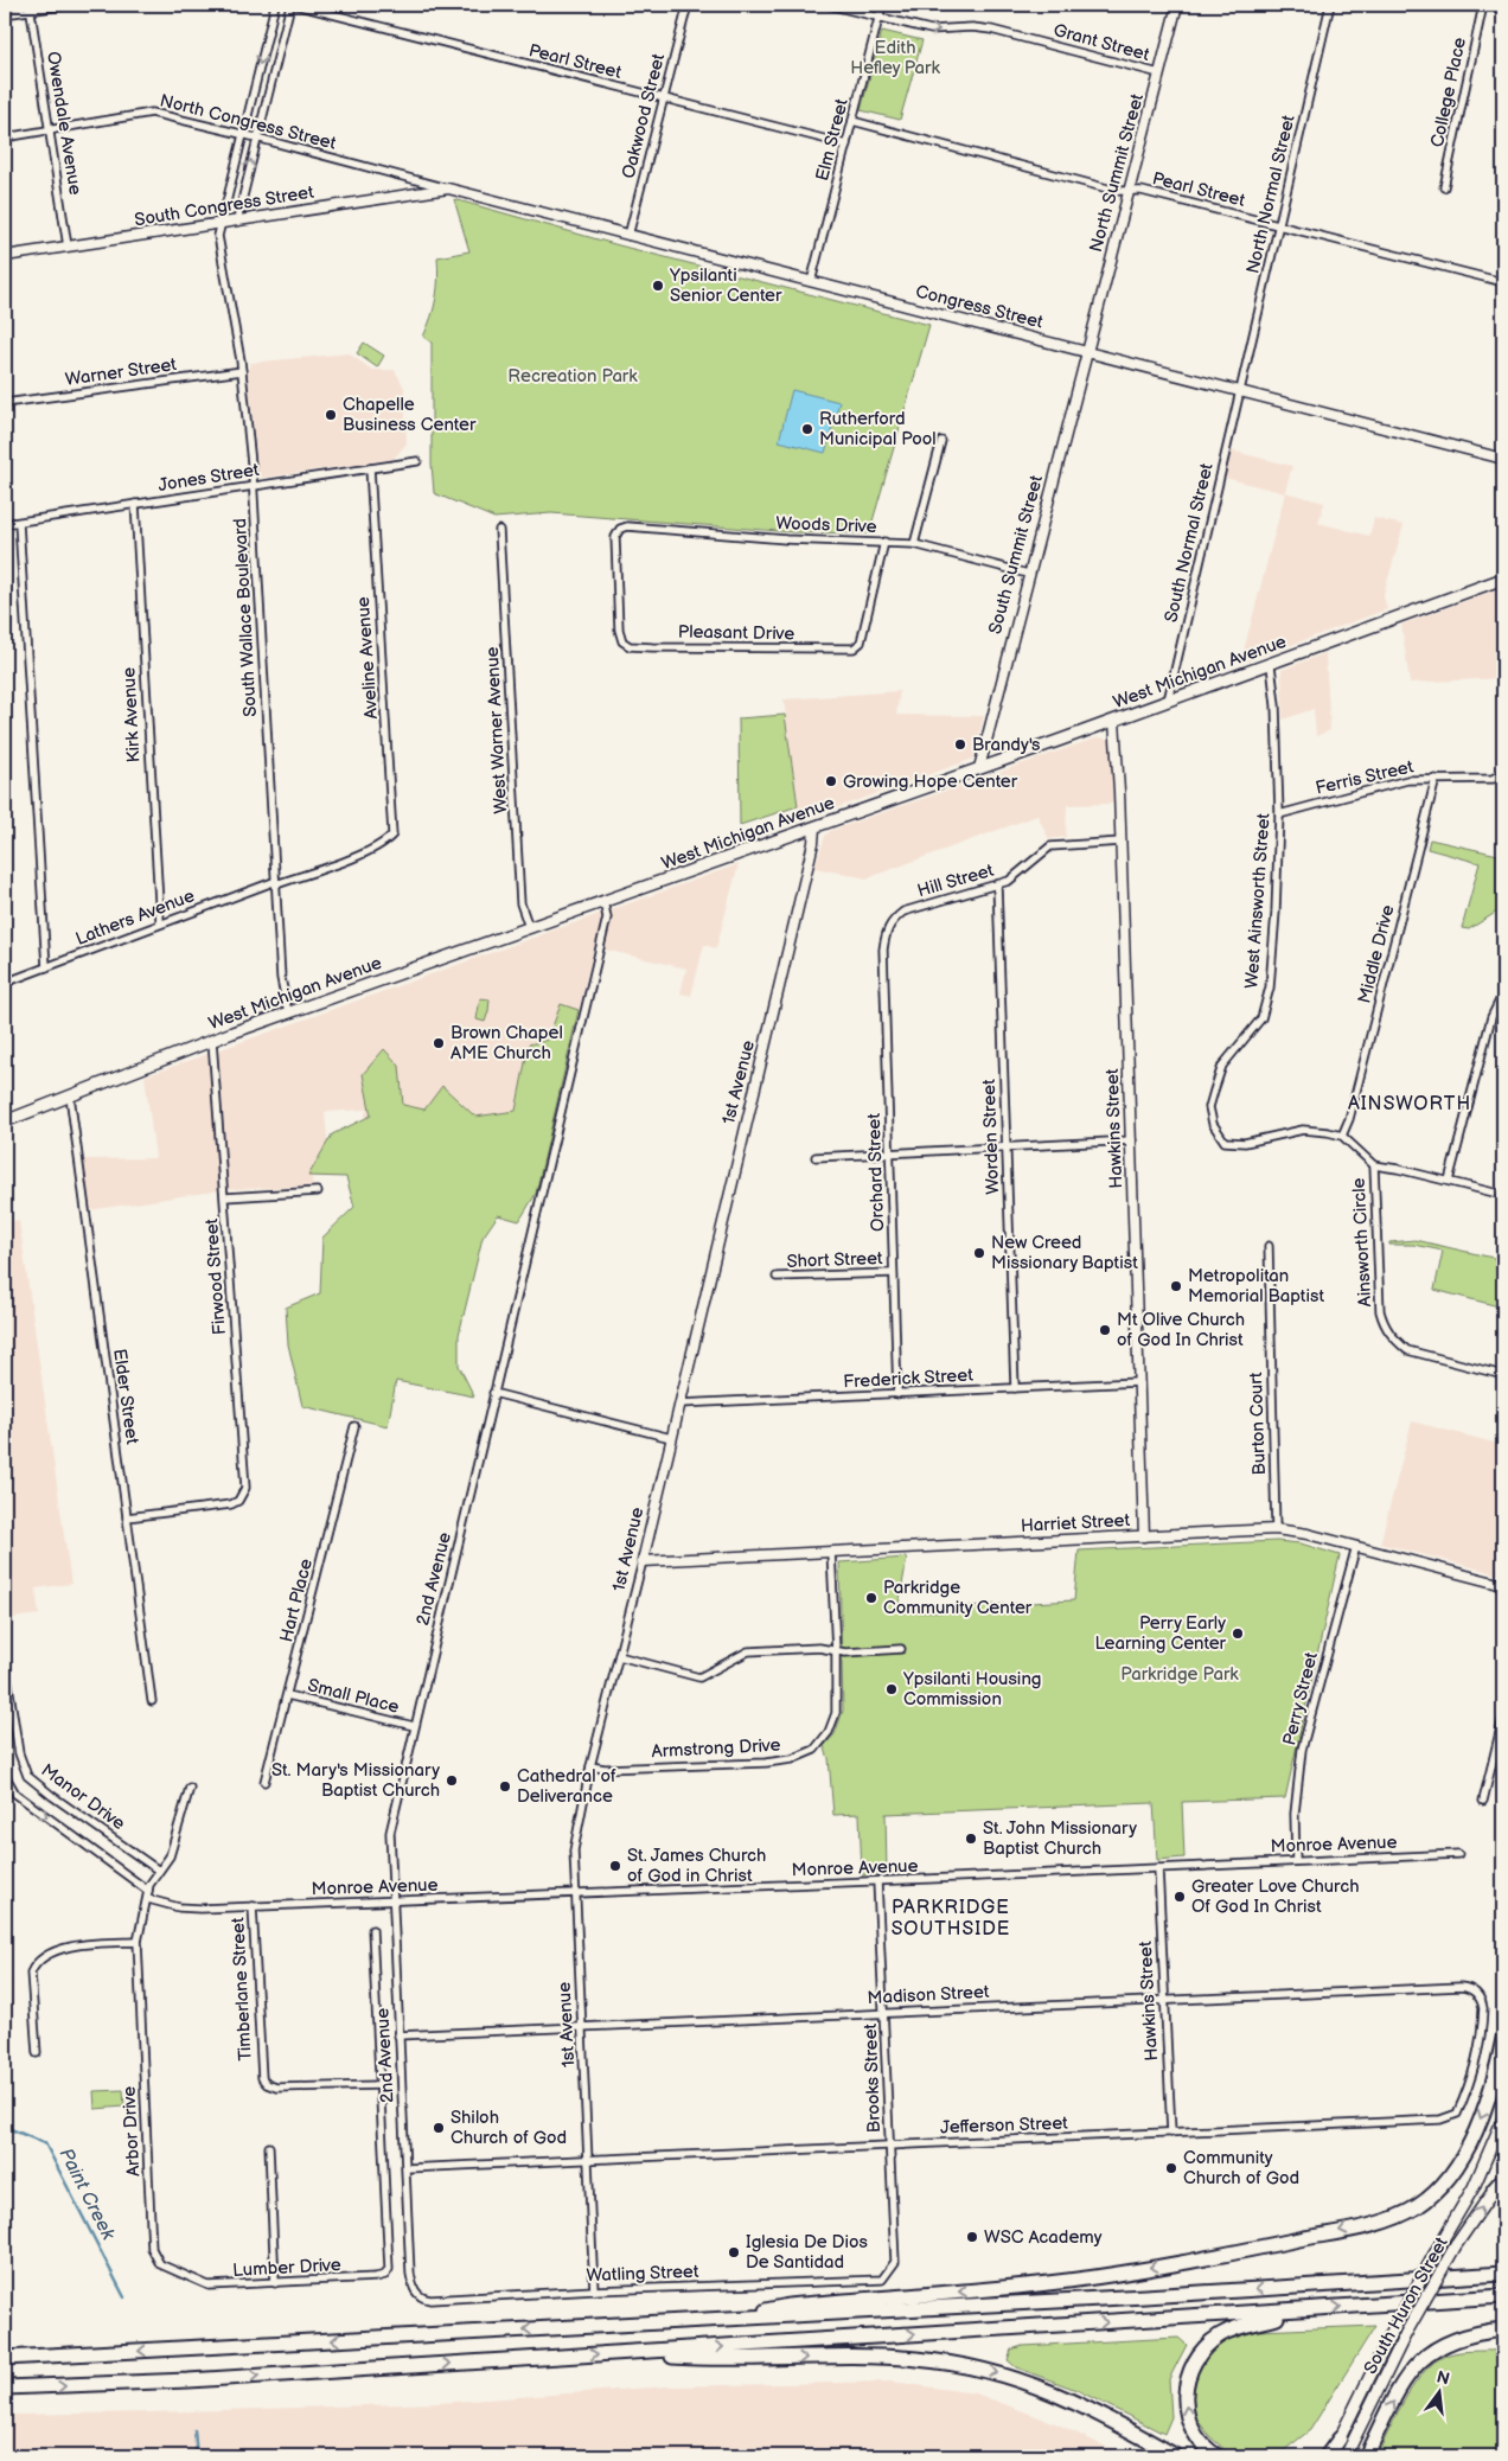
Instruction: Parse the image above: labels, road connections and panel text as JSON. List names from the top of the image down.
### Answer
{
  "streets": {
    "main road": ["West Michigan Avenue", "South Huron Street"],
    "street": [
      "Grant Street",
      "Pearl Street",
      "College Place",
      "Oakwood Street",
      "North Congress Street",
      "Owendale Avenue",
      "Elm Street",
      "North Summit Street",
      "North Normal Street",
      "South Congress Street",
      "Congress Street",
      "Warner Street",
      "Jones Street",
      "Woods Drive",
      "South Normal Street",
      "South Summit Street",
      "South Wallace Boulevard",
      "Pleasant Drive",
      "Aveline Avenue",
      "Kirk Avenue",
      "West Warner Avenue",
      "Ferris Street",
      "Hill Street",
      "West Ainsworth Street",
      "Lathers Avenue",
      "Middle Drive",
      "1st Avenue",
      "Hawkins Street",
      "Worden Street",
      "Orchard Street",
      "Ainsworth Circle",
      "Short Street",
      "Firwood Street",
      "Frederick Street",
      "Elder Street",
      "Burton Court",
      "Harriet Street",
      "2nd Avenue",
      "Hart Place",
      "Small Place",
      "Perry Street",
      "Armstrong Drive",
      "Manor Drive",
      "Monroe Avenue",
      "Timberlane Street",
      "Madison Street",
      "Brooks Street",
      "Jefferson Street",
      "Arbor Drive",
      "Lumber Drive",
      "Watling Street"
    ]
  },
  "crossings": [
    ["Grant Street", "Elm Street"],
    ["Grant Street", "North Summit Street"],
    ["Pearl Street", "Oakwood Street"],
    ["Pearl Street", "Elm Street"],
    ["Pearl Street", "North Summit Street"],
    ["Pearl Street", "North Normal Street"],
    ["Oakwood Street", "Congress Street"],
    ["North Congress Street", "Owendale Avenue"],
    ["North Congress Street", "South Congress Street"],
    ["North Congress Street", "Congress Street"],
    ["North Congress Street", "South Wallace Boulevard"],
    ["Owendale Avenue", "South Congress Street"],
    ["Elm Street", "Congress Street"],
    ["North Summit Street", "Congress Street"],
    ["North Summit Street", "South Summit Street"],
    ["North Normal Street", "Congress Street"],
    ["North Normal Street", "South Normal Street"],
    ["South Congress Street", "Congress Street"],
    ["South Congress Street", "South Wallace Boulevard"],
    ["Congress Street", "South Normal Street"],
    ["Congress Street", "South Summit Street"],
    ["Warner Street", "South Wallace Boulevard"],
    ["Jones Street", "South Wallace Boulevard"],
    ["Jones Street", "Aveline Avenue"],
    ["Jones Street", "Kirk Avenue"],
    ["Woods Drive", "South Summit Street"],
    ["Woods Drive", "Pleasant Drive"],
    ["South Normal Street", "West Michigan Avenue"],
    ["South Summit Street", "West Michigan Avenue"],
    ["South Wallace Boulevard", "West Michigan Avenue"],
    ["South Wallace Boulevard", "Lathers Avenue"],
    ["Aveline Avenue", "Lathers Avenue"],
    ["West Michigan Avenue", "West Warner Avenue"],
    ["West Michigan Avenue", "West Ainsworth Street"],
    ["West Michigan Avenue", "1st Avenue"],
    ["West Michigan Avenue", "Hawkins Street"],
    ["West Michigan Avenue", "Firwood Street"],
    ["West Michigan Avenue", "Elder Street"],
    ["West Michigan Avenue", "2nd Avenue"],
    ["Kirk Avenue", "Lathers Avenue"],
    ["Ferris Street", "West Ainsworth Street"],
    ["Ferris Street", "Middle Drive"],
    ["Hill Street", "Hawkins Street"],
    ["Hill Street", "Worden Street"],
    ["Hill Street", "Orchard Street"],
    ["West Ainsworth Street", "Middle Drive"],
    ["West Ainsworth Street", "Ainsworth Circle"],
    ["Middle Drive", "Ainsworth Circle"],
    ["1st Avenue", "Frederick Street"],
    ["1st Avenue", "Harriet Street"],
    ["1st Avenue", "Armstrong Drive"],
    ["1st Avenue", "Monroe Avenue"],
    ["1st Avenue", "Madison Street"],
    ["1st Avenue", "Jefferson Street"],
    ["1st Avenue", "Watling Street"],
    ["Hawkins Street", "Frederick Street"],
    ["Hawkins Street", "Harriet Street"],
    ["Hawkins Street", "Monroe Avenue"],
    ["Hawkins Street", "Madison Street"],
    ["Hawkins Street", "Jefferson Street"],
    ["Worden Street", "Frederick Street"],
    ["Orchard Street", "Short Street"],
    ["Orchard Street", "Frederick Street"],
    ["Firwood Street", "Elder Street"],
    ["Burton Court", "Harriet Street"],
    ["Harriet Street", "Perry Street"],
    ["Harriet Street", "Armstrong Drive"],
    ["2nd Avenue", "Small Place"],
    ["2nd Avenue", "Monroe Avenue"],
    ["2nd Avenue", "Madison Street"],
    ["2nd Avenue", "Jefferson Street"],
    ["2nd Avenue", "Watling Street"],
    ["Hart Place", "Small Place"],
    ["Perry Street", "Monroe Avenue"],
    ["Manor Drive", "Arbor Drive"],
    ["Monroe Avenue", "Timberlane Street"],
    ["Monroe Avenue", "Brooks Street"],
    ["Timberlane Street", "Lumber Drive"],
    ["Madison Street", "Brooks Street"],
    ["Madison Street", "Jefferson Street"],
    ["Brooks Street", "Jefferson Street"],
    ["Brooks Street", "Watling Street"],
    ["Arbor Drive", "Lumber Drive"]
  ],
  "one_way": ["Grant Street", "Manor Drive"],
  "districts": ["AINSWORTH", "PARKRIDGE SOUTHSIDE"],
  "water": ["Paint Creek"],
  "parks": ["Edith Hefley Park", "Recreation Park", "Parkridge Park"],
  "places": [
    "Ypsilanti Senior Center",
    "Chapelle Business Center",
    "Rutherford Municipal Pool",
    "Brandy's",
    "Growing Hope Center",
    "Brown Chapel AME Church",
    "New Creed Missionary Baptist",
    "Metropolitan Memorial Baptist",
    "Mt Olive Church of God In Christ",
    "Parkridge Community Center",
    "Perry Early Learning Center",
    "Ypsilanti Housing Commission",
    "St. Mary's Missionary Baptist Church",
    "Cathedral of Deliverance",
    "St. John Missionary Baptist Church",
    "St. James Church of God in Christ",
    "Greater Love Church Of God In Christ",
    "Shiloh Church of God",
    "Community Church of God",
    "WSC Academy",
    "Iglesia De Dios De Santidad"
  ],
  "north": "top"
}
